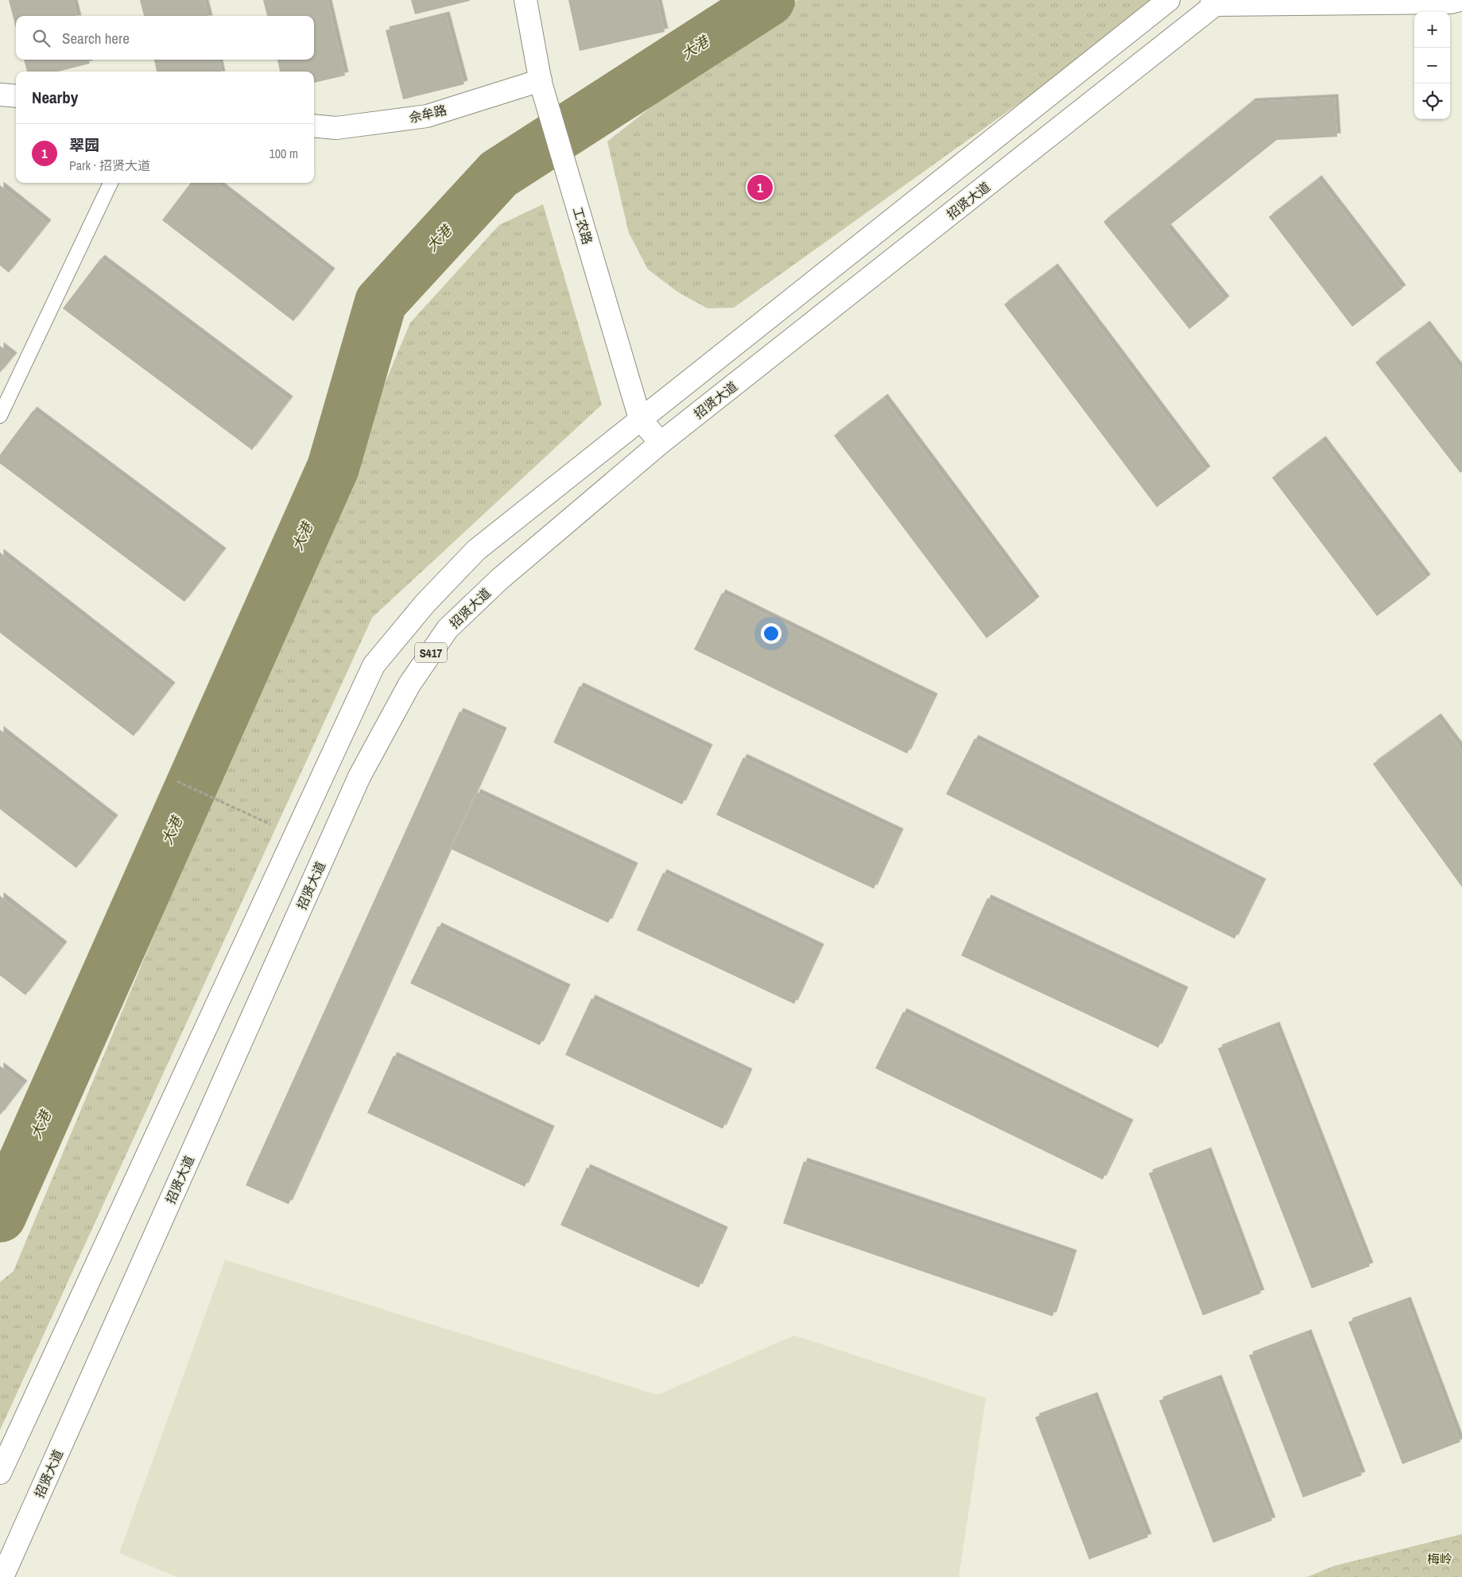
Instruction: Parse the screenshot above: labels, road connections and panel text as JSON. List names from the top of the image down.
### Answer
{
  "streets": {
    "main road": [
      "佘牟路",
      "招贤大道",
      "工农路",
      "S417"
    ]
  },
  "crossings": [
    ["佘牟路", "工农路"],
    ["招贤大道", "工农路"],
    ["工农路", "S417"]
  ],
  "water": ["大港"],
  "parks": ["梅岭"],
  "page": {
    "map_buttons": ["+", "−"],
    "search": "Search here",
    "heading": "Nearby",
    "list": [
      {
        "mark": "1",
        "name": "翠园",
        "note": "Park · 招贤大道",
        "value": "100 m"
      }
    ],
    "pins": "1"
  }
}
